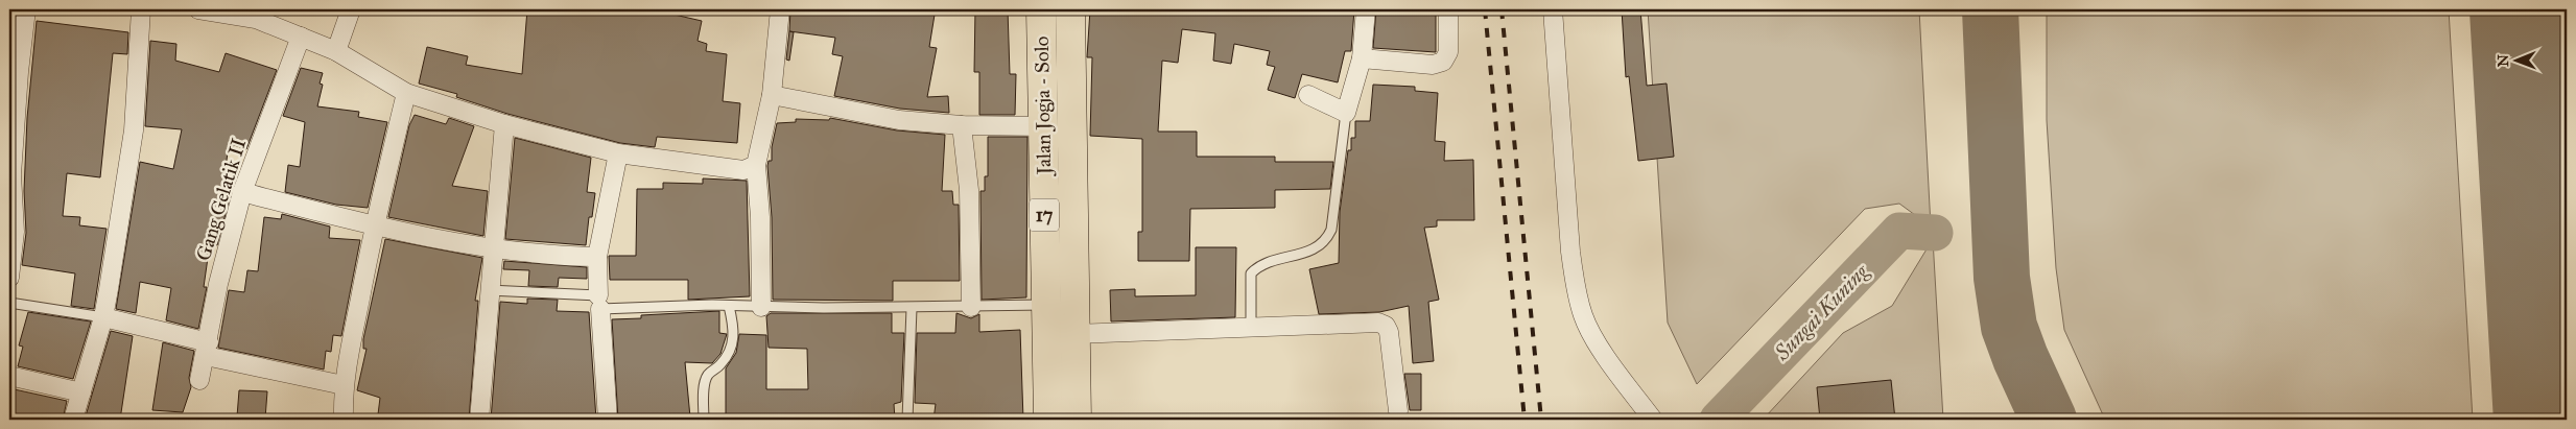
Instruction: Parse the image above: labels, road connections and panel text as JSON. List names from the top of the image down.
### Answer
{
  "streets": {
    "highway": ["Jalan Jogja - Solo", "17"],
    "street": ["Gang Gelatik II"]
  },
  "water": ["Sungai Kuning"],
  "north": "left"
}
